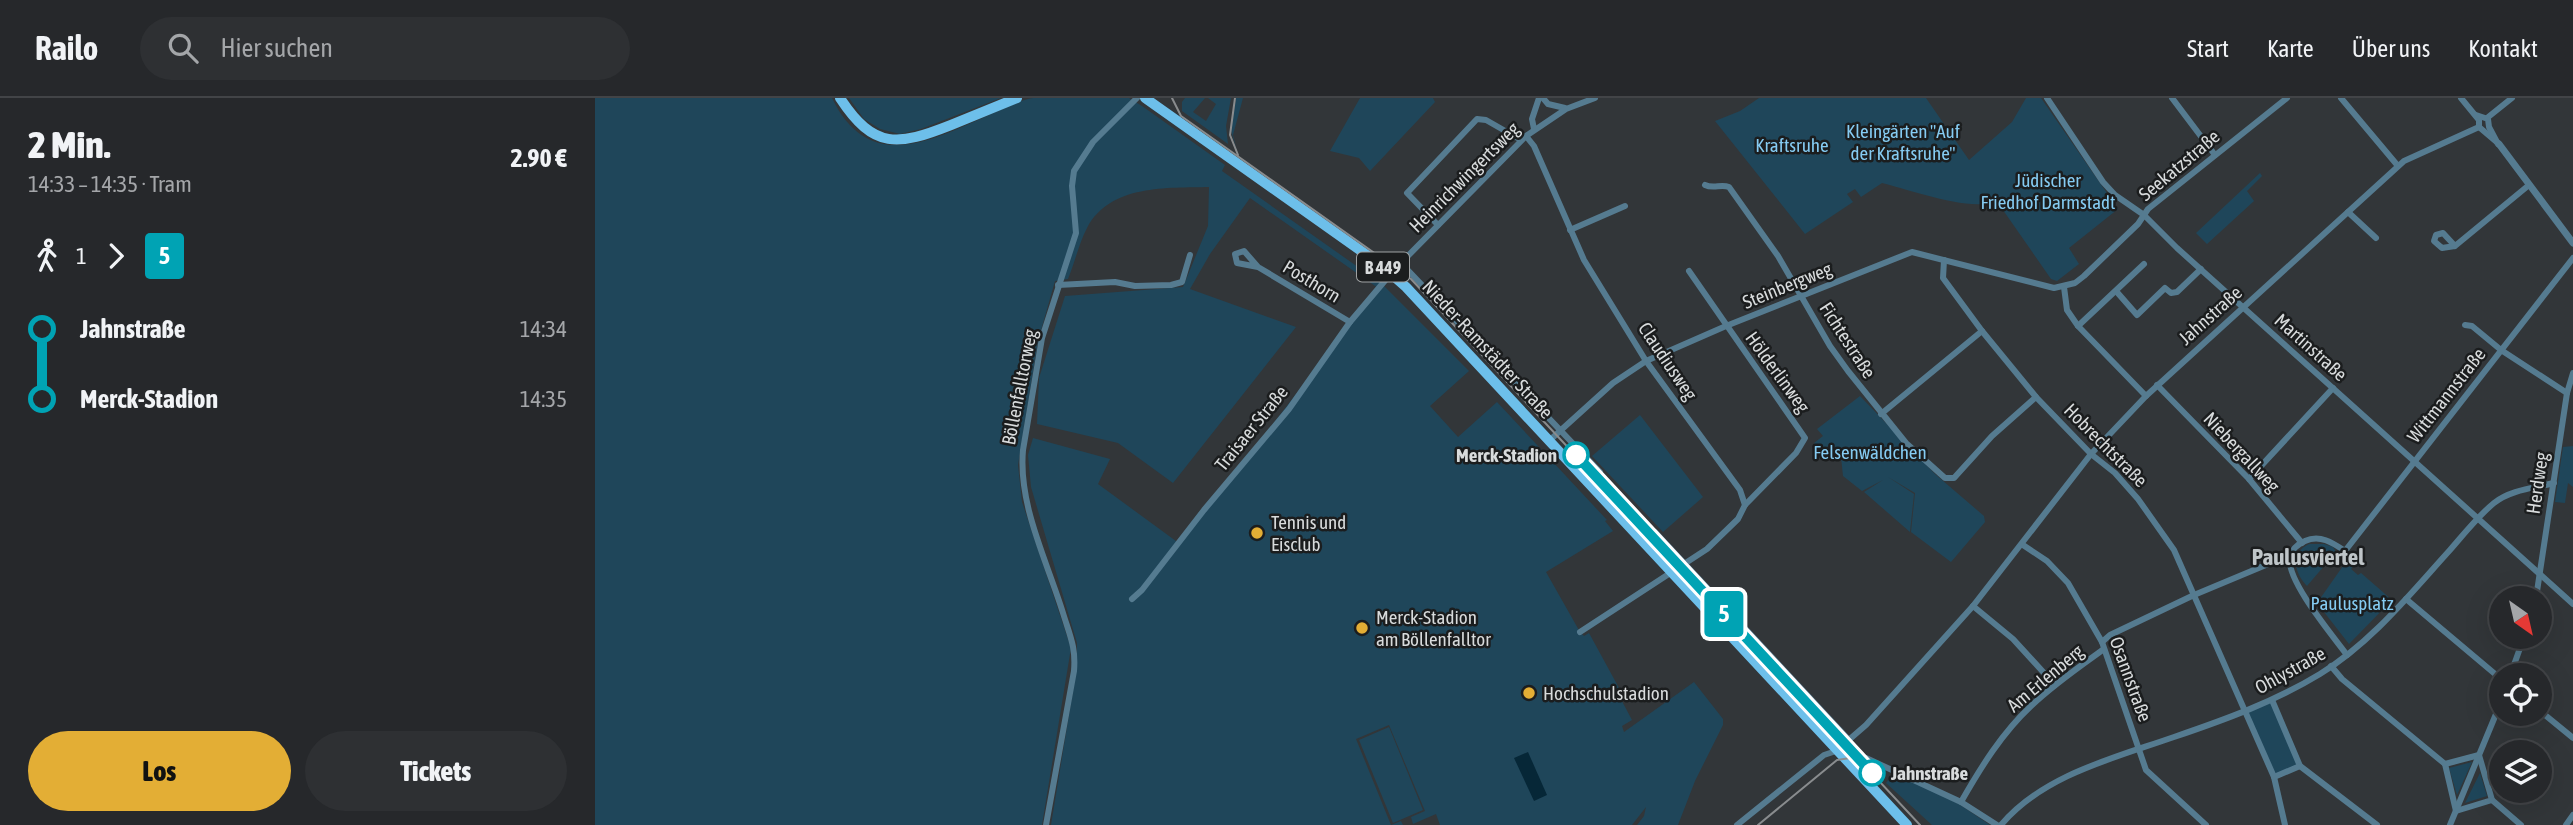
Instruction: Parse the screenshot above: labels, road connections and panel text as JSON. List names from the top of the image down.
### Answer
{
  "streets": {
    "main road": ["B 449", "Nieder-Ramstädter Straße"],
    "street": [
      "Seekatzstraße",
      "Heinrichwingertsweg",
      "Posthorn",
      "Steinbergweg",
      "Jahnstraße",
      "Fichtestraße",
      "Martinstraße",
      "Claudiusweg",
      "Hölderlinweg",
      "Böllenfalltorweg",
      "Wittmannstraße",
      "Traisaer Straße",
      "Hobrechtstraße",
      "Niebergallweg",
      "Herdweg",
      "Ohlystraße",
      "Am Erlenberg",
      "Osannstraße"
    ]
  },
  "crossings": [
    ["Seekatzstraße", "Steinbergweg"],
    ["Seekatzstraße", "Martinstraße"],
    ["Heinrichwingertsweg", "Nieder-Ramstädter Straße"],
    ["Heinrichwingertsweg", "Claudiusweg"],
    ["Heinrichwingertsweg", "Traisaer Straße"],
    ["Posthorn", "Traisaer Straße"],
    ["Steinbergweg", "Fichtestraße"],
    ["Steinbergweg", "Nieder-Ramstädter Straße"],
    ["Steinbergweg", "Claudiusweg"],
    ["Steinbergweg", "Hölderlinweg"],
    ["Steinbergweg", "Hobrechtstraße"],
    ["Jahnstraße", "Martinstraße"],
    ["Jahnstraße", "Nieder-Ramstädter Straße"],
    ["Jahnstraße", "Hobrechtstraße"],
    ["Jahnstraße", "Niebergallweg"],
    ["Jahnstraße", "Osannstraße"],
    ["Fichtestraße", "Hobrechtstraße"],
    ["Martinstraße", "Wittmannstraße"],
    ["Martinstraße", "Herdweg"],
    ["Martinstraße", "Ohlystraße"],
    ["Nieder-Ramstädter Straße", "Hölderlinweg"],
    ["Nieder-Ramstädter Straße", "Traisaer Straße"],
    ["Claudiusweg", "Hölderlinweg"],
    ["Wittmannstraße", "Niebergallweg"],
    ["Hobrechtstraße", "Ohlystraße"],
    ["Hobrechtstraße", "Am Erlenberg"],
    ["Herdweg", "Ohlystraße"],
    ["Ohlystraße", "Osannstraße"],
    ["Am Erlenberg", "Osannstraße"]
  ],
  "districts": ["Paulusviertel"],
  "parks": [
    "Kleingärten \"Auf der Kraftsruhe\"",
    "Kraftsruhe",
    "Jüdischer Friedhof Darmstadt",
    "Felsenwäldchen",
    "Paulusplatz"
  ],
  "places": [
    "Merck-Stadion",
    "Tennis und Eisclub",
    "Merck-Stadion am Böllenfalltor",
    "Hochschulstadion",
    "Jahnstraße"
  ],
  "lines": ["tram line 5"],
  "north": "bottom right",
  "page": {
    "header": "Railo",
    "search": "Hier suchen",
    "nav": [
      "Start",
      "Karte",
      "Über uns",
      "Kontakt"
    ],
    "heading": ["2 Min.", "14:33 – 14:35 · Tram", "2.90 €"],
    "on_map": "5",
    "legs": ["1", "5"],
    "list": [
      {
        "name": "Jahnstraße",
        "value": "14:34"
      },
      {
        "name": "Merck-Stadion",
        "value": "14:35"
      }
    ],
    "buttons": ["Los", "Tickets"]
  }
}
